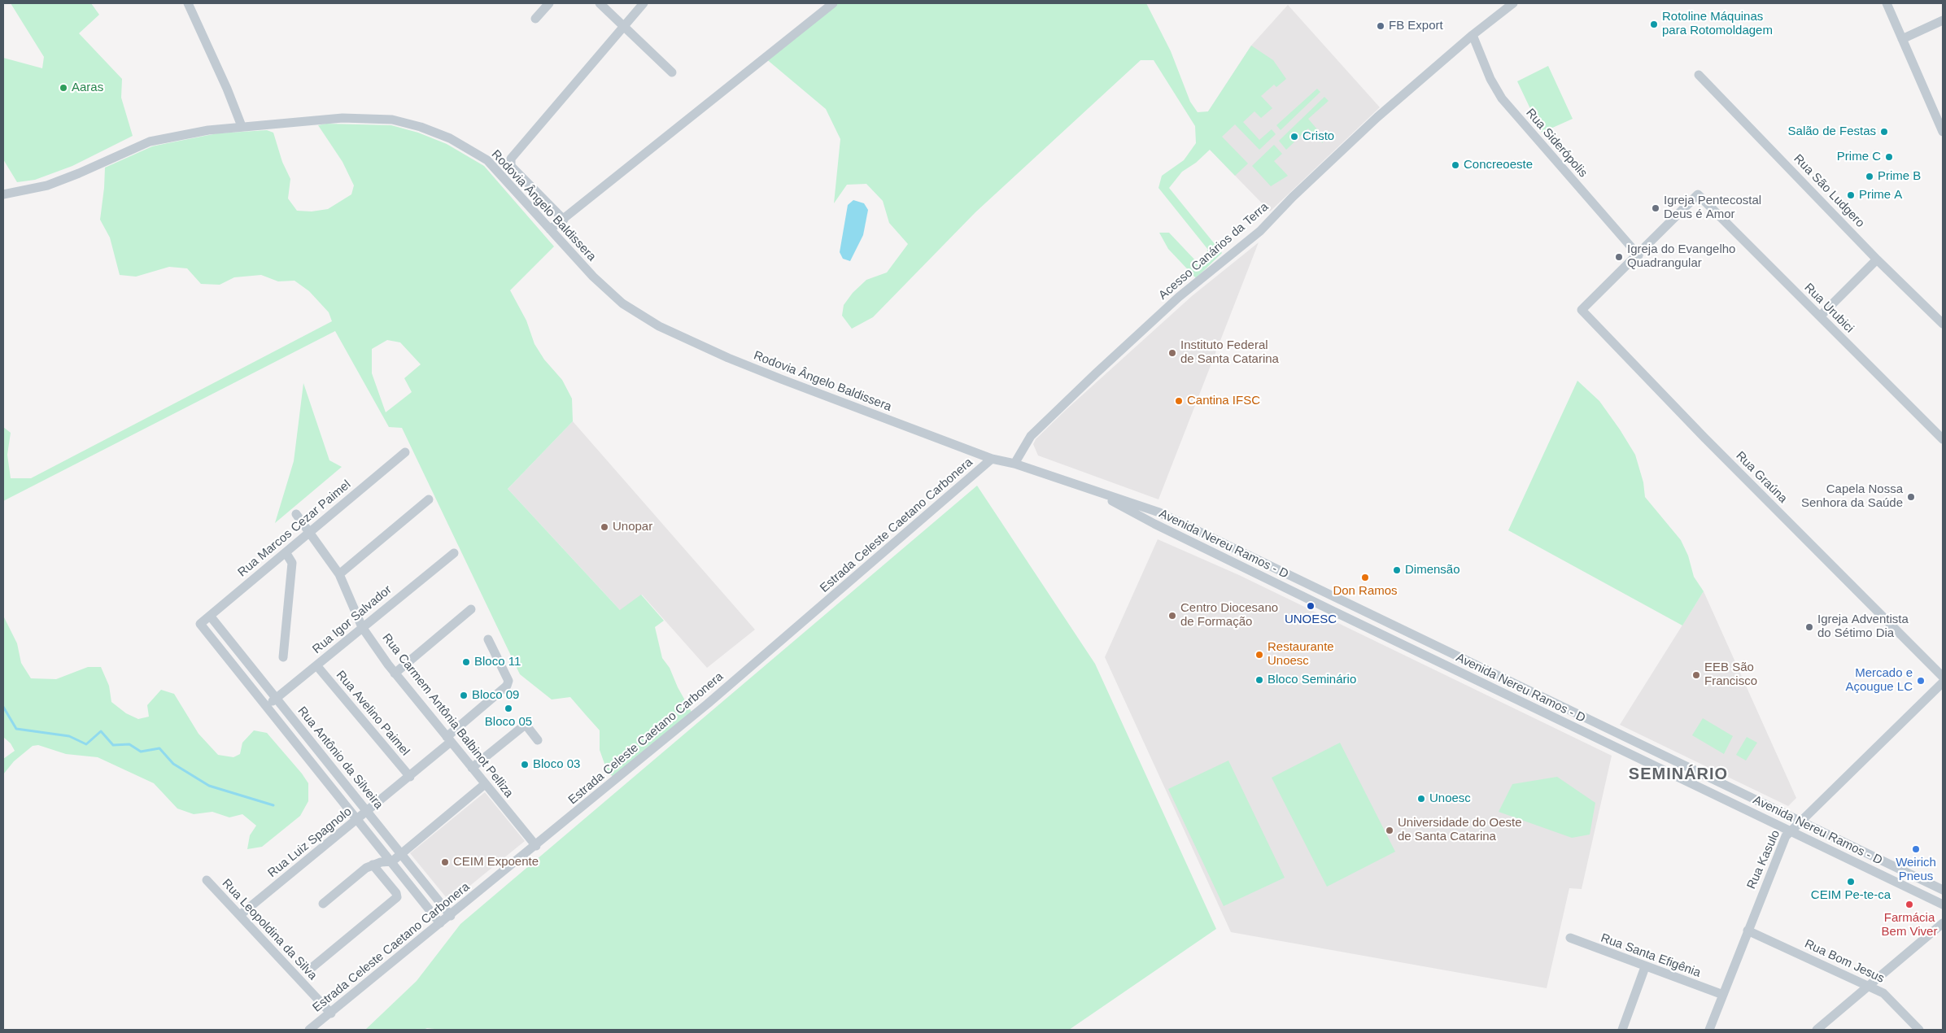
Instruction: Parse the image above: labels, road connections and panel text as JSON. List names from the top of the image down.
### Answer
{
  "streets": {
    "street": [
      "Rua Siderópolis",
      "Rua São Ludgero",
      "Rodovia Ângelo Baldissera",
      "Acesso Canários da Terra",
      "Rua Urubici",
      "Rua Graúna",
      "Estrada Celeste Caetano Carbonera",
      "Rua Marcos Cezar Paimel",
      "Avenida Nereu Ramos - D",
      "Rua Igor Salvador",
      "Rua Avelino Paimel",
      "Rua Carmem Antônia Balbinot Pelliza",
      "Rua Antônio da Silveira",
      "Rua Luiz Spagnolo",
      "Rua Kasulo",
      "Rua Leopoldina da Silva",
      "Rua Santa Efigênia",
      "Rua Bom Jesus"
    ]
  },
  "crossings": [
    ["Rua Siderópolis", "Acesso Canários da Terra"],
    ["Rua Siderópolis", "Rua Urubici"],
    ["Rua Siderópolis", "Rua Graúna"],
    ["Rodovia Ângelo Baldissera", "Estrada Celeste Caetano Carbonera"],
    ["Rodovia Ângelo Baldissera", "Avenida Nereu Ramos - D"],
    ["Acesso Canários da Terra", "Avenida Nereu Ramos - D"],
    ["Rua Urubici", "Rua Graúna"],
    ["Estrada Celeste Caetano Carbonera", "Avenida Nereu Ramos - D"],
    ["Estrada Celeste Caetano Carbonera", "Rua Carmem Antônia Balbinot Pelliza"],
    ["Estrada Celeste Caetano Carbonera", "Rua Antônio da Silveira"],
    ["Estrada Celeste Caetano Carbonera", "Rua Leopoldina da Silva"],
    ["Rua Marcos Cezar Paimel", "Rua Carmem Antônia Balbinot Pelliza"],
    ["Rua Marcos Cezar Paimel", "Rua Antônio da Silveira"],
    ["Avenida Nereu Ramos - D", "Rua Kasulo"],
    ["Rua Igor Salvador", "Rua Avelino Paimel"],
    ["Rua Igor Salvador", "Rua Carmem Antônia Balbinot Pelliza"],
    ["Rua Igor Salvador", "Rua Antônio da Silveira"],
    ["Rua Avelino Paimel", "Rua Luiz Spagnolo"],
    ["Rua Carmem Antônia Balbinot Pelliza", "Rua Luiz Spagnolo"],
    ["Rua Antônio da Silveira", "Rua Luiz Spagnolo"],
    ["Rua Luiz Spagnolo", "Rua Leopoldina da Silva"],
    ["Rua Kasulo", "Rua Santa Efigênia"],
    ["Rua Kasulo", "Rua Bom Jesus"]
  ],
  "districts": ["SEMINÁRIO"],
  "places": [
    "Rotoline Máquinas para Rotomoldagem",
    "FB Export",
    "Aaras",
    "Salão de Festas",
    "Cristo",
    "Prime C",
    "Concreoeste",
    "Prime B",
    "Prime A",
    "Igreja Pentecostal Deus é Amor",
    "Igreja do Evangelho Quadrangular",
    "Instituto Federal de Santa Catarina",
    "Cantina IFSC",
    "Capela Nossa Senhora da Saúde",
    "Unopar",
    "Dimensão",
    "Don Ramos",
    "UNOESC",
    "Centro Diocesano de Formação",
    "Igreja Adventista do Sétimo Dia",
    "Restaurante Unoesc",
    "Bloco 11",
    "EEB São Francisco",
    "Bloco Seminário",
    "Mercado e Açougue LC",
    "Bloco 09",
    "Bloco 05",
    "Bloco 03",
    "Unoesc",
    "Universidade do Oeste de Santa Catarina",
    "Weirich Pneus",
    "CEIM Expoente",
    "CEIM Pe-te-ca",
    "Farmácia Bem Viver"
  ]
}
